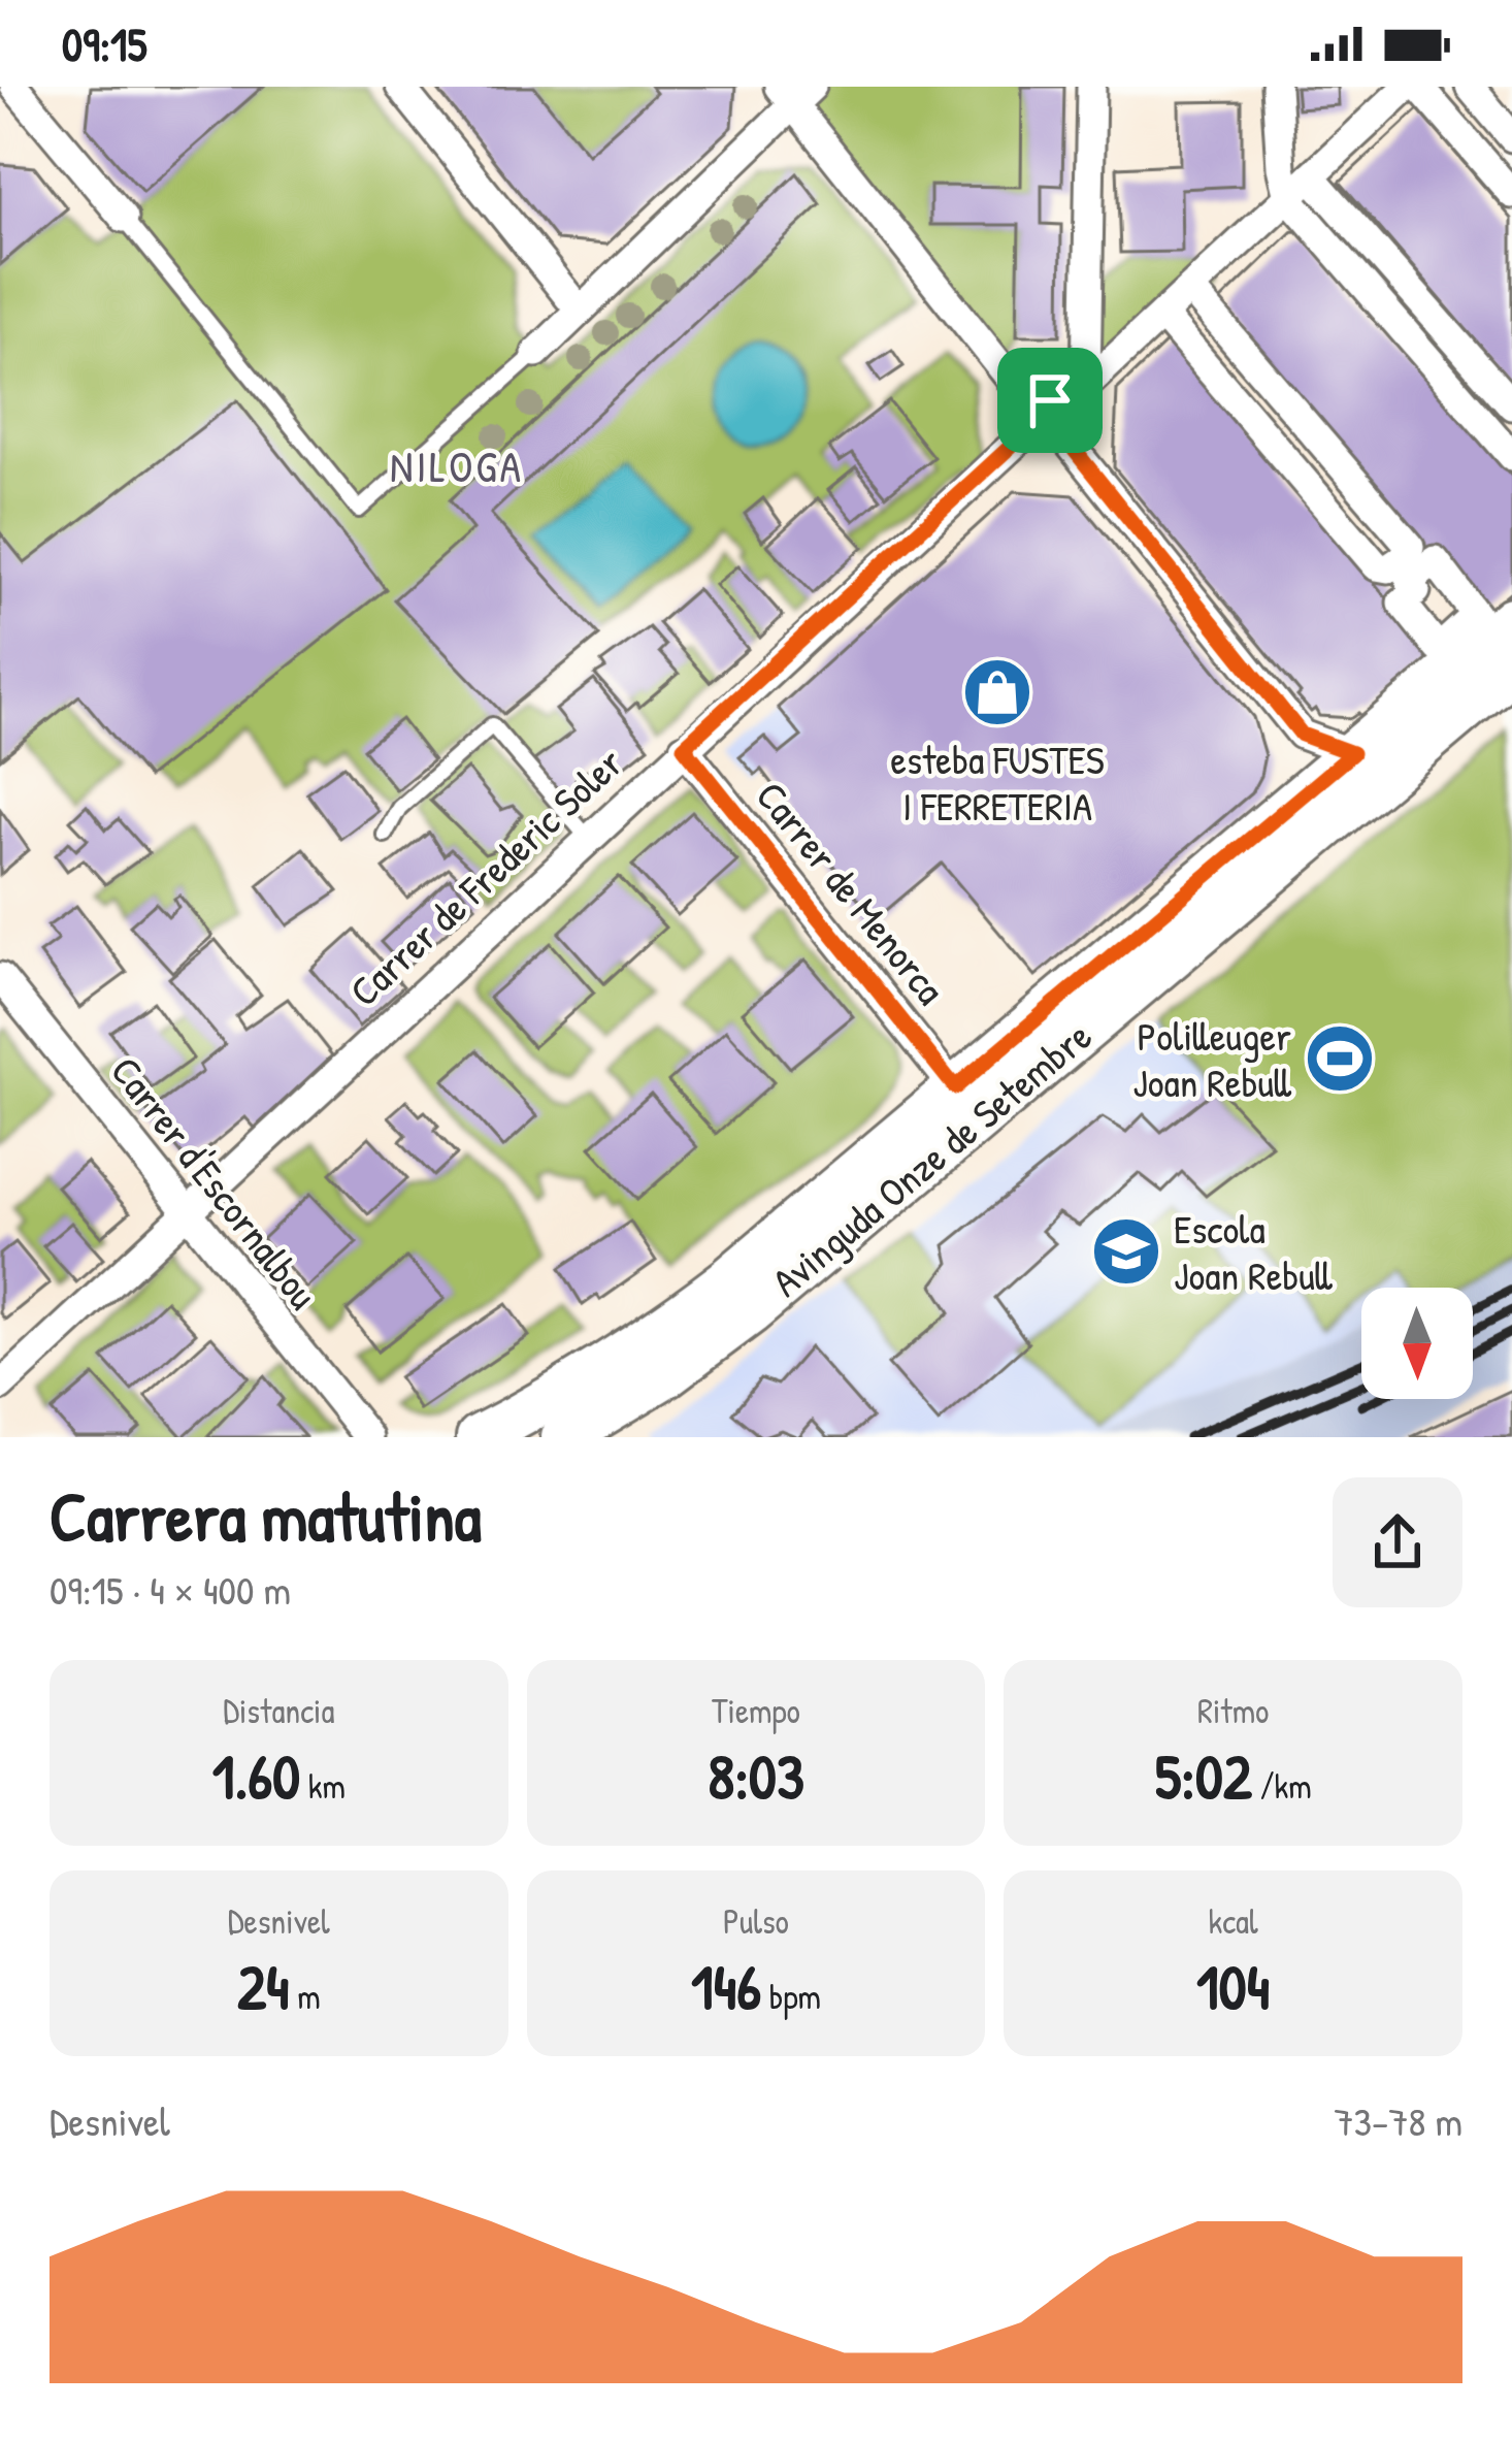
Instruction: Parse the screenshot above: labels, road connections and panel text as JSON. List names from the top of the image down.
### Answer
{
  "streets": {
    "main road": ["Avinguda Onze de Setembre"],
    "street": ["Carrer de Frederic Soler", "Carrer de Menorca", "Carrer d'Escornalbou"]
  },
  "crossings": [
    ["Carrer de Frederic Soler", "Carrer de Menorca"],
    ["Carrer de Frederic Soler", "Carrer d'Escornalbou"],
    ["Carrer de Menorca", "Avinguda Onze de Setembre"]
  ],
  "districts": ["NILOGA"],
  "places": {
    "shop": ["esteba FUSTES I FERRETERIA"],
    "sports": ["Polilleuger Joan Rebull"],
    "school or university": ["Escola Joan Rebull"]
  },
  "north": "bottom",
  "page": {
    "status": "09:15",
    "heading": ["Carrera matutina", "09:15 · 4 × 400 m"],
    "stats": [
      ["Distancia", "1.60 km"],
      ["Tiempo", "8:03"],
      ["Ritmo", "5:02 /km"],
      ["Desnivel", "24 m"],
      ["Pulso", "146 bpm"],
      ["kcal", "104"]
    ],
    "chart": ["Desnivel", "73–78 m"]
  }
}
